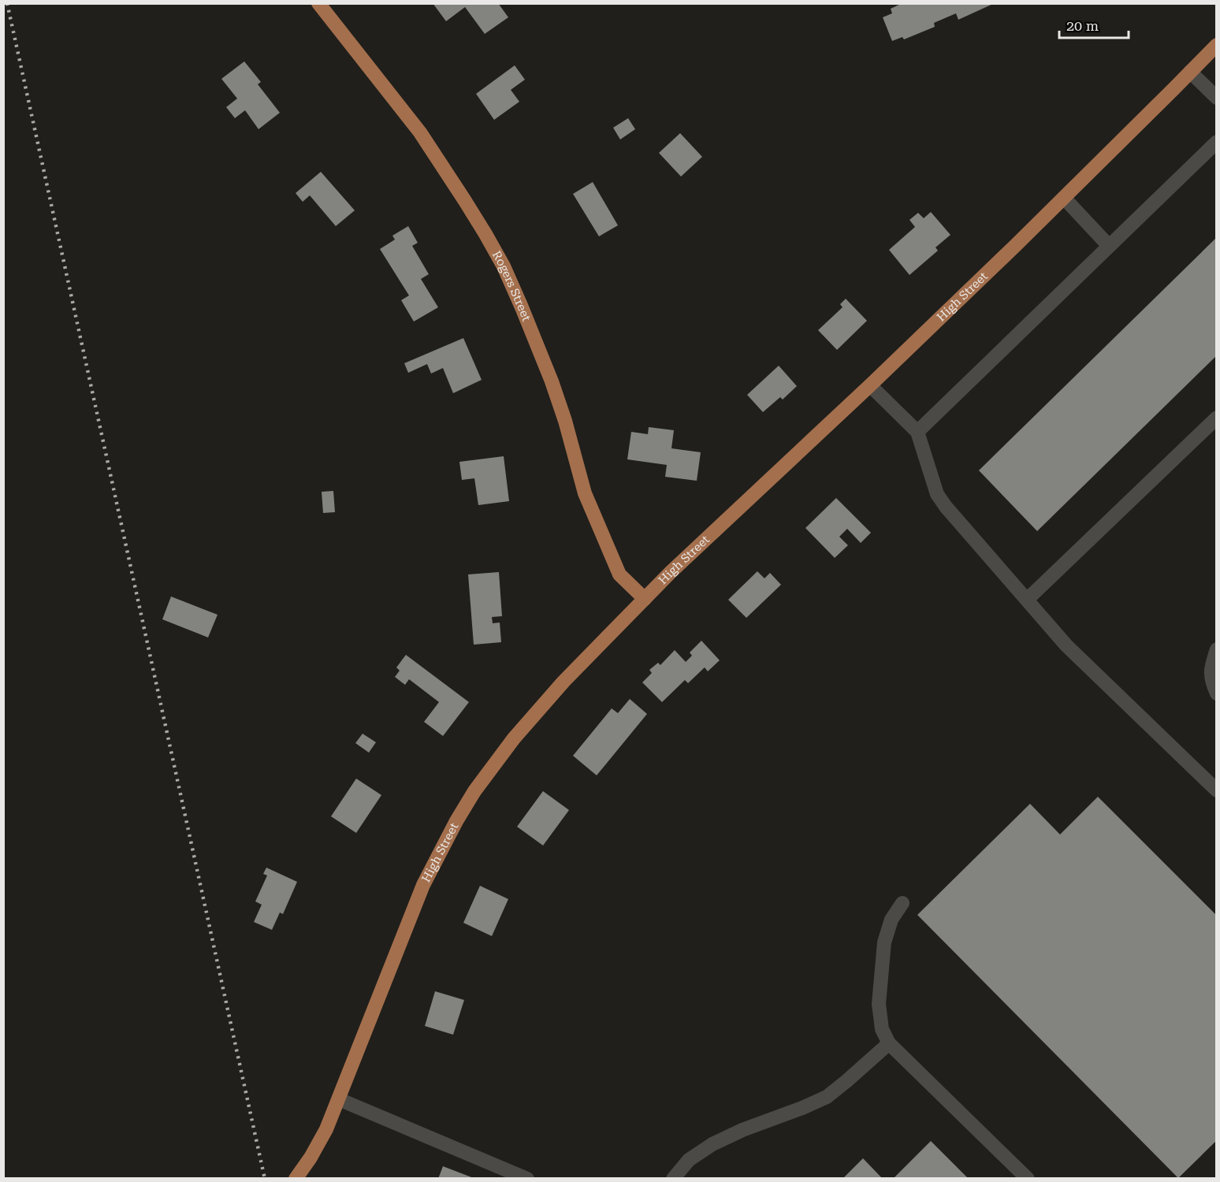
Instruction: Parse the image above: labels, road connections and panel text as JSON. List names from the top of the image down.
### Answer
{
  "streets": {
    "main road": ["Rogers Street", "High Street"]
  },
  "crossings": [
    ["Rogers Street", "High Street"]
  ],
  "scale_bar": "20 m"
}
